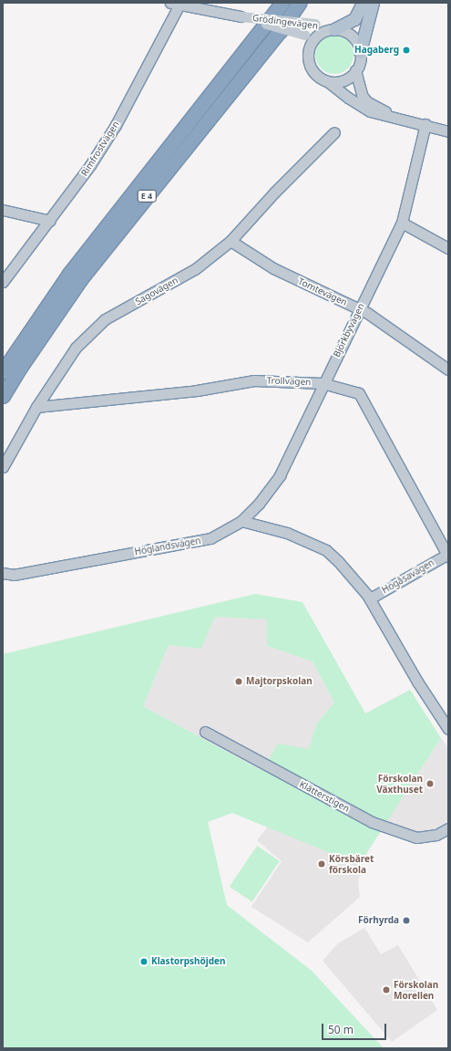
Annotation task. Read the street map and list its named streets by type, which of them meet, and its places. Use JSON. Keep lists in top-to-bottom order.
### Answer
{
  "streets": {
    "highway": ["E 4"],
    "street": [
      "Grödingevägen",
      "Rimfrostvägen",
      "Sagovägen",
      "Tomtevägen",
      "Björkbyvägen",
      "Trollvägen",
      "Höglandsvägen",
      "Högåsavägen",
      "Klätterstigen"
    ]
  },
  "crossings": [
    ["Grödingevägen", "Rimfrostvägen"],
    ["Sagovägen", "Tomtevägen"],
    ["Sagovägen", "Trollvägen"],
    ["Tomtevägen", "Björkbyvägen"],
    ["Björkbyvägen", "Trollvägen"],
    ["Björkbyvägen", "Höglandsvägen"],
    ["Trollvägen", "Högåsavägen"]
  ],
  "places": [
    "Hagaberg",
    "Majtorpskolan",
    "Förskolan Växthuset",
    "Körsbäret förskola",
    "Förhyrda",
    "Klastorpshöjden",
    "Förskolan Morellen"
  ],
  "scale_bar": "50 m"
}
